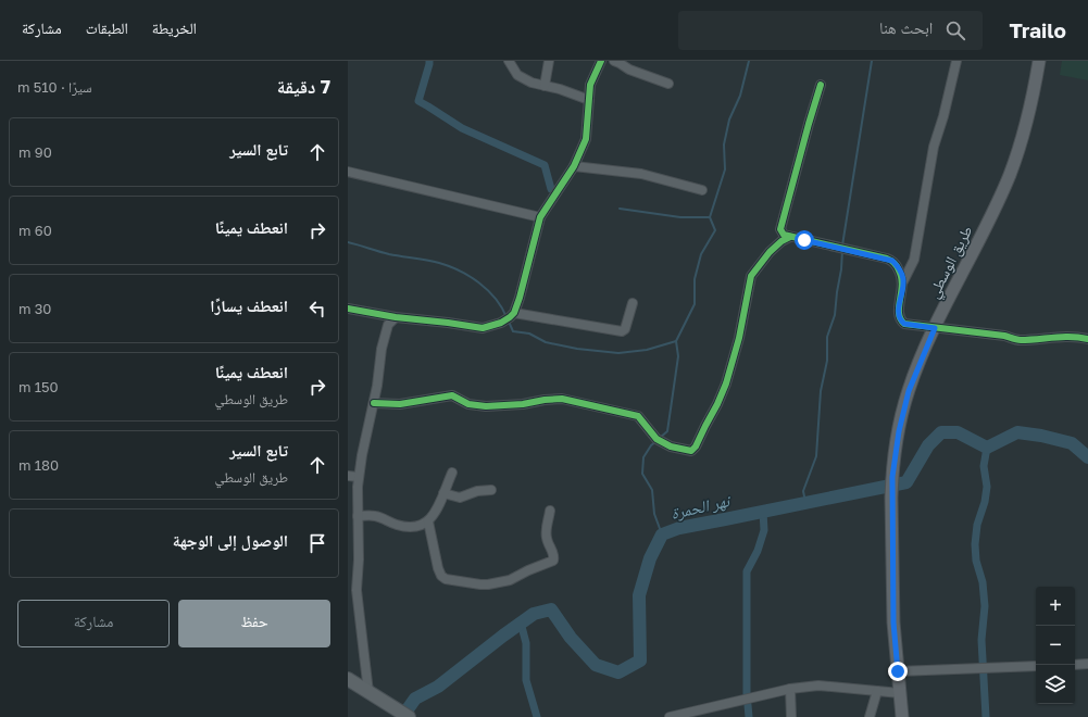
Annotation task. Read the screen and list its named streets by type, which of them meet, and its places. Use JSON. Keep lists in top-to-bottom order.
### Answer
{
  "streets": {
    "main road": ["طريق الوسطي"]
  },
  "water": ["نهر الحمرة"],
  "page": {
    "header": "Trailo",
    "search": "ابحث هنا",
    "nav": ["الخريطة", "الطبقات", "مشاركة"],
    "heading": ["7 دقيقة", "سيرًا · 510 m"],
    "list": [
      ["تابع السير", "90 m"],
      ["انعطف يمينًا", "60 m"],
      ["انعطف يسارًا", "30 m"],
      ["انعطف يمينًا", "طريق الوسطي", "150 m"],
      ["تابع السير", "طريق الوسطي", "180 m"],
      "الوصول إلى الوجهة"
    ],
    "map_buttons": ["+", "−"],
    "buttons": ["حفظ", "مشاركة"]
  }
}
